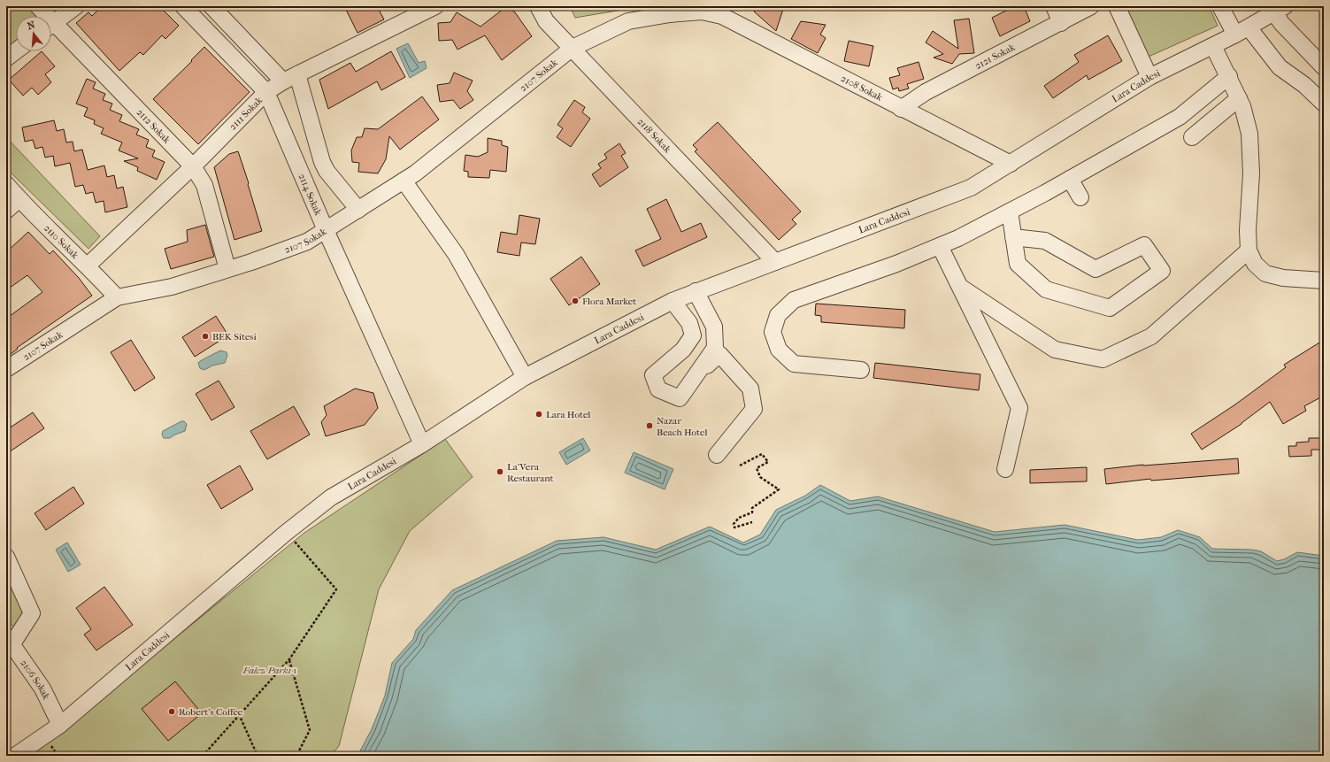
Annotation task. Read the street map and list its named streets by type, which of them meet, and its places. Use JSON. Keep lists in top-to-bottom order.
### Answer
{
  "streets": {
    "street": [
      "2121 Sokak",
      "2107 Sokak",
      "Lara Caddesi",
      "2108 Sokak",
      "2111 Sokak",
      "2112 Sokak",
      "2118 Sokak",
      "2114 Sokak",
      "2110 Sokak",
      "2106 Sokak"
    ]
  },
  "crossings": [
    ["2121 Sokak", "2108 Sokak"],
    ["2107 Sokak", "2108 Sokak"],
    ["2107 Sokak", "2112 Sokak"],
    ["2107 Sokak", "2118 Sokak"],
    ["2107 Sokak", "2114 Sokak"],
    ["2107 Sokak", "2110 Sokak"],
    ["Lara Caddesi", "2108 Sokak"],
    ["Lara Caddesi", "2118 Sokak"],
    ["Lara Caddesi", "2114 Sokak"],
    ["Lara Caddesi", "2106 Sokak"],
    ["2108 Sokak", "2118 Sokak"],
    ["2111 Sokak", "2112 Sokak"],
    ["2111 Sokak", "2114 Sokak"],
    ["2111 Sokak", "2110 Sokak"]
  ],
  "parks": ["Falez Parkı 1"],
  "places": [
    "Flora Market",
    "BEK Sitesi",
    "Lara Hotel",
    "Nazar Beach Hotel",
    "La'Vera Restaurant",
    "Robert’s Coffee"
  ],
  "north": "top"
}
